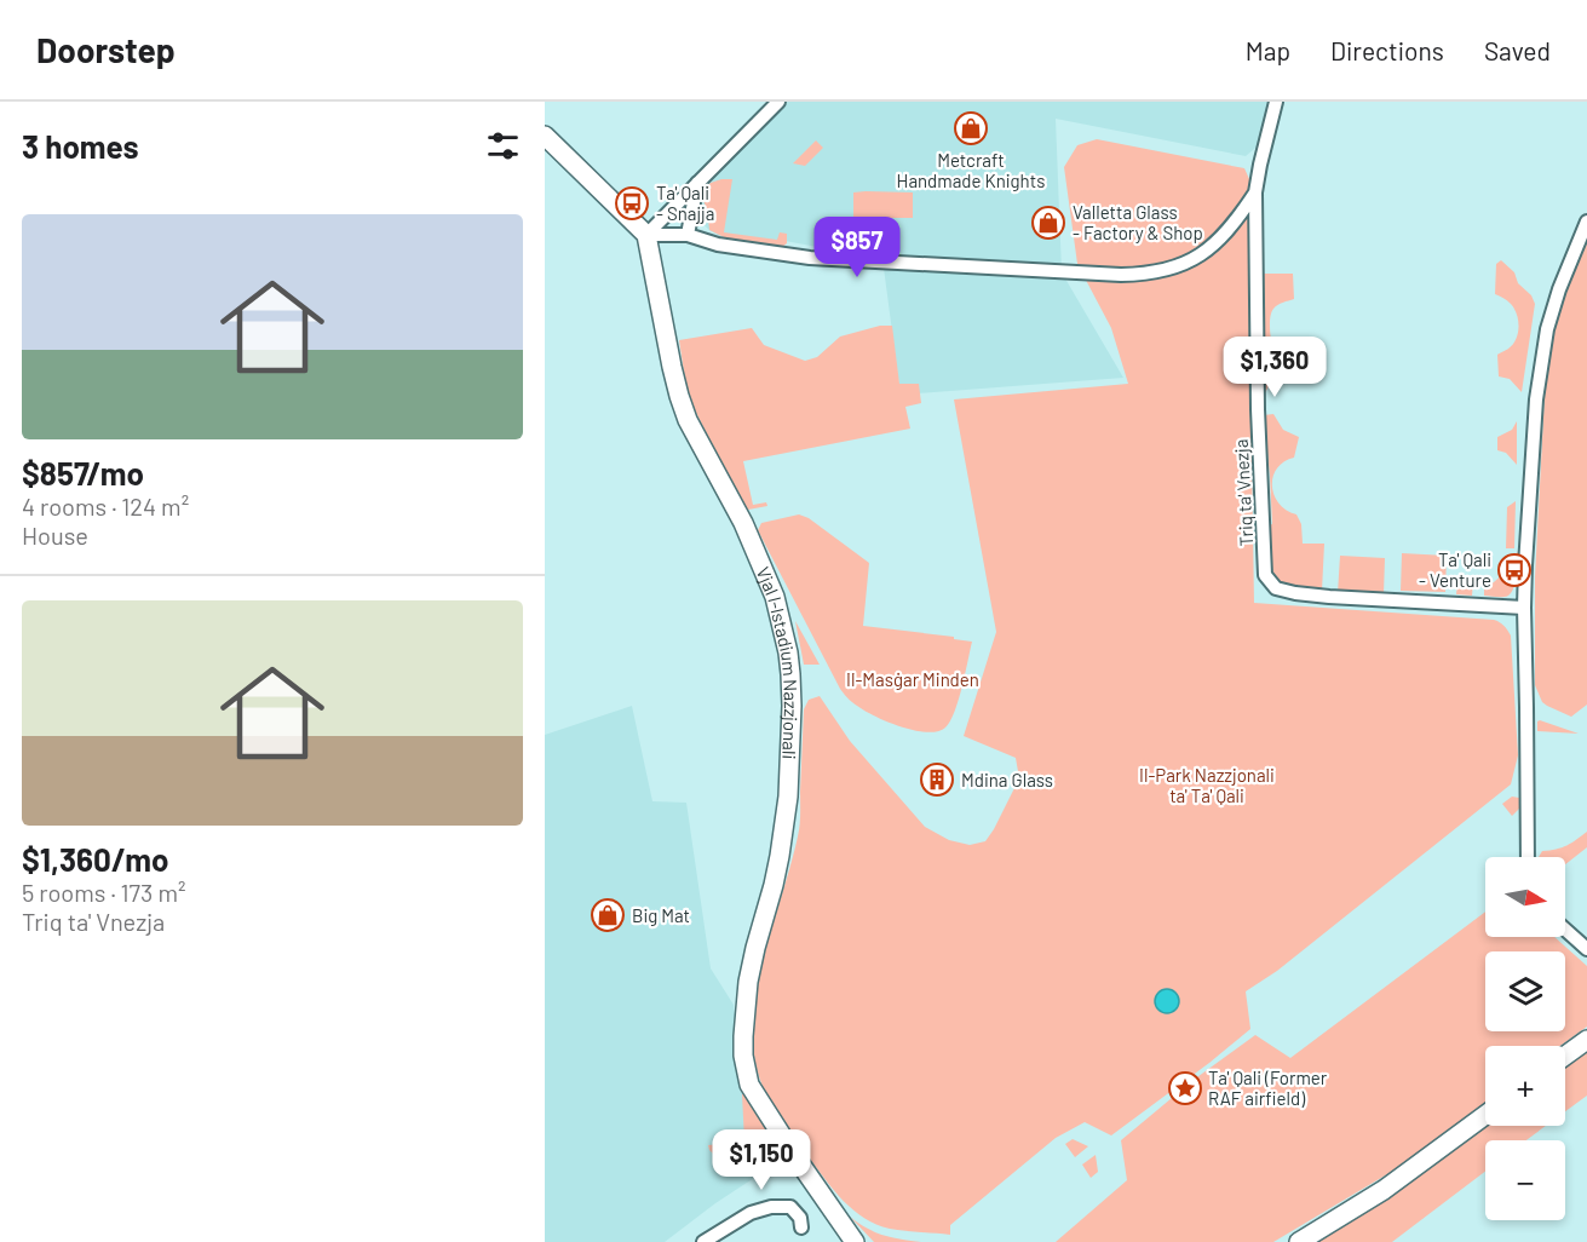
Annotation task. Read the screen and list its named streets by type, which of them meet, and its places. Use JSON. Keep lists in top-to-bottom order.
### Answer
{
  "streets": {
    "main road": ["Vjal l-Istadium Nazzjonali"],
    "street": ["Triq ta' Vnezja"]
  },
  "parks": ["Il-Masġar Minden", "Il-Park Nazzjonali ta' Ta' Qali"],
  "places": {
    "shop": ["Metcraft Handmade Knights", "Valletta Glass - Factory & Shop", "Big Mat"],
    "bus stop": ["Ta' Qali - Snajja", "Ta' Qali - Venture"],
    "building": ["Mdina Glass"],
    "place": ["Ta' Qali (Former RAF airfield)"]
  },
  "north": "right",
  "page": {
    "header": "Doorstep",
    "nav": ["Map", "Directions", "Saved"],
    "heading": "3 homes",
    "list": [
      {
        "name": "$857/mo",
        "note": "4 rooms · 124 m² · House"
      },
      {
        "name": "$1,360/mo",
        "note": "5 rooms · 173 m² · Triq ta' Vnezja"
      }
    ],
    "price": ["$857", "$1,360", "$1,150"],
    "map_buttons": ["+", "−"]
  }
}
